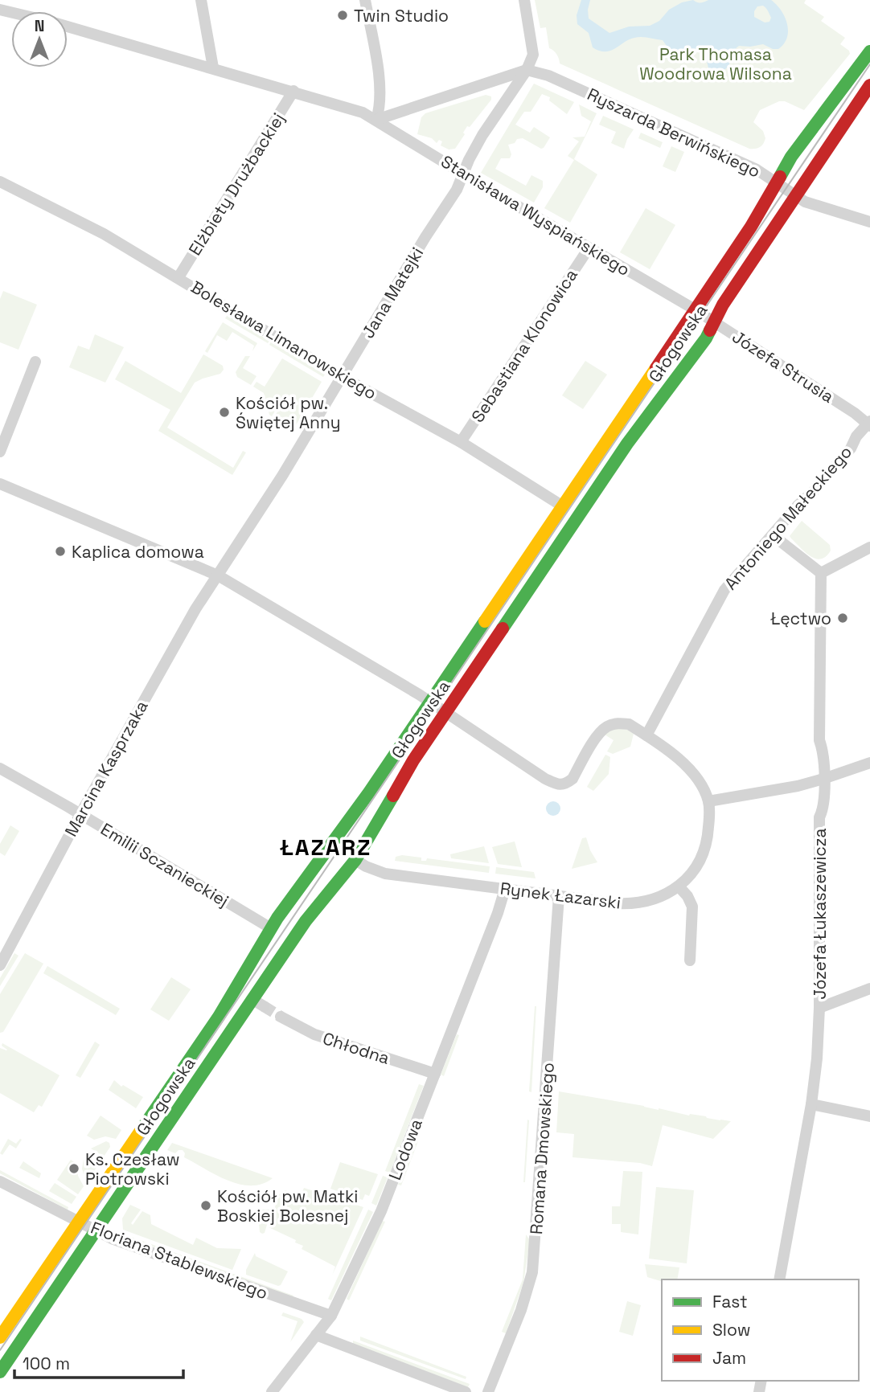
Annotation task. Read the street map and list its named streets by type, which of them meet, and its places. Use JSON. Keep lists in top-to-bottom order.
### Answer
{
  "streets": {
    "street": [
      "Ryszarda Berwińskiego",
      "Elżbiety Drużbackiej",
      "Stanisława Wyspiańskiego",
      "Jana Matejki",
      "Bolesława Limanowskiego",
      "Głogowska",
      "Sebastiana Klonowica",
      "Józefa Strusia",
      "Antoniego Małeckiego",
      "Marcina Kasprzaka",
      "Emilii Sczanieckiej",
      "Rynek Łazarski",
      "Józefa Łukaszewicza",
      "Chłodna",
      "Romana Dmowskiego",
      "Lodowa",
      "Floriana Stablewskiego"
    ]
  },
  "crossings": [
    ["Ryszarda Berwińskiego", "Jana Matejki"],
    ["Ryszarda Berwińskiego", "Głogowska"],
    ["Elżbiety Drużbackiej", "Stanisława Wyspiańskiego"],
    ["Elżbiety Drużbackiej", "Bolesława Limanowskiego"],
    ["Stanisława Wyspiańskiego", "Jana Matejki"],
    ["Stanisława Wyspiańskiego", "Głogowska"],
    ["Stanisława Wyspiańskiego", "Sebastiana Klonowica"],
    ["Stanisława Wyspiańskiego", "Józefa Strusia"],
    ["Jana Matejki", "Bolesława Limanowskiego"],
    ["Jana Matejki", "Marcina Kasprzaka"],
    ["Bolesława Limanowskiego", "Głogowska"],
    ["Bolesława Limanowskiego", "Sebastiana Klonowica"],
    ["Głogowska", "Józefa Strusia"],
    ["Głogowska", "Emilii Sczanieckiej"],
    ["Głogowska", "Rynek Łazarski"],
    ["Głogowska", "Floriana Stablewskiego"],
    ["Józefa Strusia", "Antoniego Małeckiego"],
    ["Marcina Kasprzaka", "Emilii Sczanieckiej"],
    ["Rynek Łazarski", "Romana Dmowskiego"],
    ["Rynek Łazarski", "Lodowa"],
    ["Chłodna", "Lodowa"],
    ["Lodowa", "Floriana Stablewskiego"]
  ],
  "districts": ["ŁAZARZ"],
  "parks": ["Park Thomasa Woodrowa Wilsona"],
  "places": [
    "Twin Studio",
    "Kościół pw. Świętej Anny",
    "Kaplica domowa",
    "Łęctwo",
    "Ks. Czesław Piotrowski",
    "Kościół pw. Matki Boskiej Bolesnej"
  ],
  "legend": ["Fast", "Slow", "Jam"],
  "scale_bar": "100 m",
  "north": "top"
}
